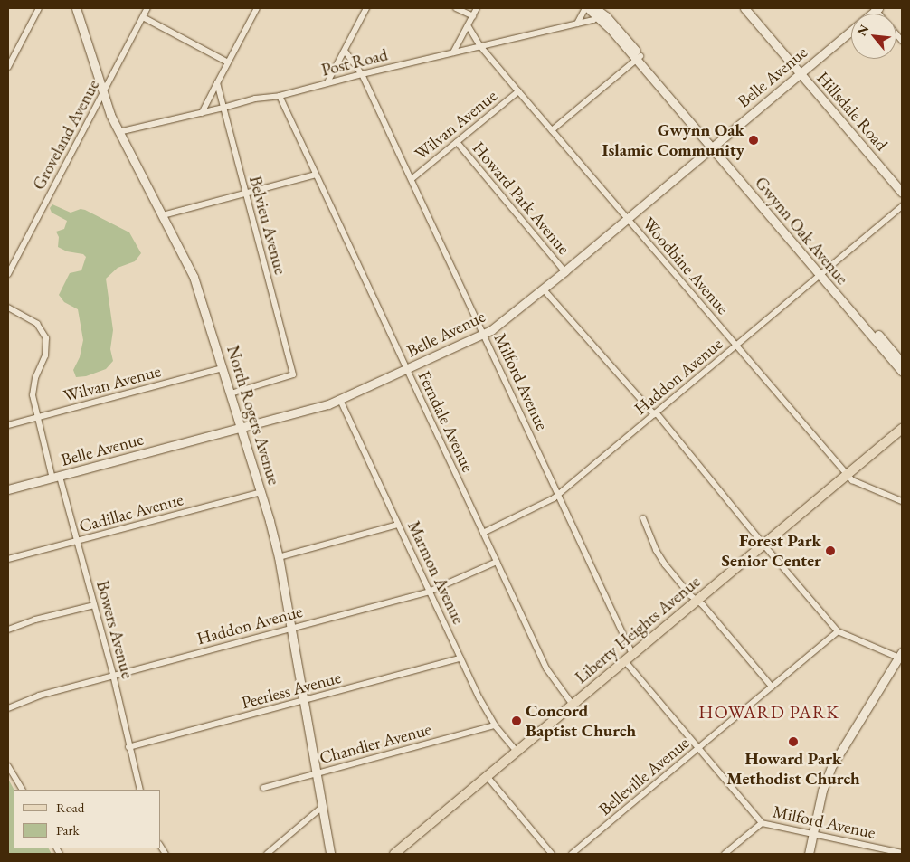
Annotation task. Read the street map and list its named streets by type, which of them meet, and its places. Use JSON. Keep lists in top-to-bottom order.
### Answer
{
  "streets": {
    "main road": ["Liberty Heights Avenue"],
    "street": [
      "Post Road",
      "Belle Avenue",
      "Hillsdale Road",
      "Wilvan Avenue",
      "Groveland Avenue",
      "Howard Park Avenue",
      "Belvieu Avenue",
      "Gwynn Oak Avenue",
      "Woodbine Avenue",
      "Haddon Avenue",
      "Milford Avenue",
      "North Rogers Avenue",
      "Ferndale Avenue",
      "Cadillac Avenue",
      "Marmon Avenue",
      "Bowers Avenue",
      "Peerless Avenue",
      "Chandler Avenue",
      "Belleville Avenue"
    ]
  },
  "crossings": [
    ["Post Road", "Belvieu Avenue"],
    ["Post Road", "Gwynn Oak Avenue"],
    ["Post Road", "Woodbine Avenue"],
    ["Post Road", "Milford Avenue"],
    ["Post Road", "North Rogers Avenue"],
    ["Post Road", "Ferndale Avenue"],
    ["Belle Avenue", "Hillsdale Road"],
    ["Belle Avenue", "Howard Park Avenue"],
    ["Belle Avenue", "Gwynn Oak Avenue"],
    ["Belle Avenue", "Woodbine Avenue"],
    ["Belle Avenue", "Milford Avenue"],
    ["Belle Avenue", "North Rogers Avenue"],
    ["Belle Avenue", "Ferndale Avenue"],
    ["Belle Avenue", "Marmon Avenue"],
    ["Belle Avenue", "Bowers Avenue"],
    ["Wilvan Avenue", "Howard Park Avenue"],
    ["Wilvan Avenue", "Woodbine Avenue"],
    ["Wilvan Avenue", "Milford Avenue"],
    ["Wilvan Avenue", "North Rogers Avenue"],
    ["Wilvan Avenue", "Bowers Avenue"],
    ["Groveland Avenue", "North Rogers Avenue"],
    ["Belvieu Avenue", "North Rogers Avenue"],
    ["Gwynn Oak Avenue", "Haddon Avenue"],
    ["Woodbine Avenue", "Haddon Avenue"],
    ["Woodbine Avenue", "Liberty Heights Avenue"],
    ["Haddon Avenue", "Milford Avenue"],
    ["Haddon Avenue", "North Rogers Avenue"],
    ["Haddon Avenue", "Ferndale Avenue"],
    ["Haddon Avenue", "Marmon Avenue"],
    ["Haddon Avenue", "Bowers Avenue"],
    ["Milford Avenue", "Liberty Heights Avenue"],
    ["Milford Avenue", "Belleville Avenue"],
    ["North Rogers Avenue", "Cadillac Avenue"],
    ["North Rogers Avenue", "Peerless Avenue"],
    ["North Rogers Avenue", "Chandler Avenue"],
    ["Ferndale Avenue", "Liberty Heights Avenue"],
    ["Cadillac Avenue", "Bowers Avenue"],
    ["Marmon Avenue", "Liberty Heights Avenue"],
    ["Marmon Avenue", "Peerless Avenue"],
    ["Marmon Avenue", "Chandler Avenue"],
    ["Bowers Avenue", "Peerless Avenue"]
  ],
  "districts": ["HOWARD PARK"],
  "places": [
    "Gwynn Oak Islamic Community",
    "Forest Park Senior Center",
    "Concord Baptist Church",
    "Howard Park Methodist Church"
  ],
  "legend": ["Road", "Park"],
  "north": "top left"
}
